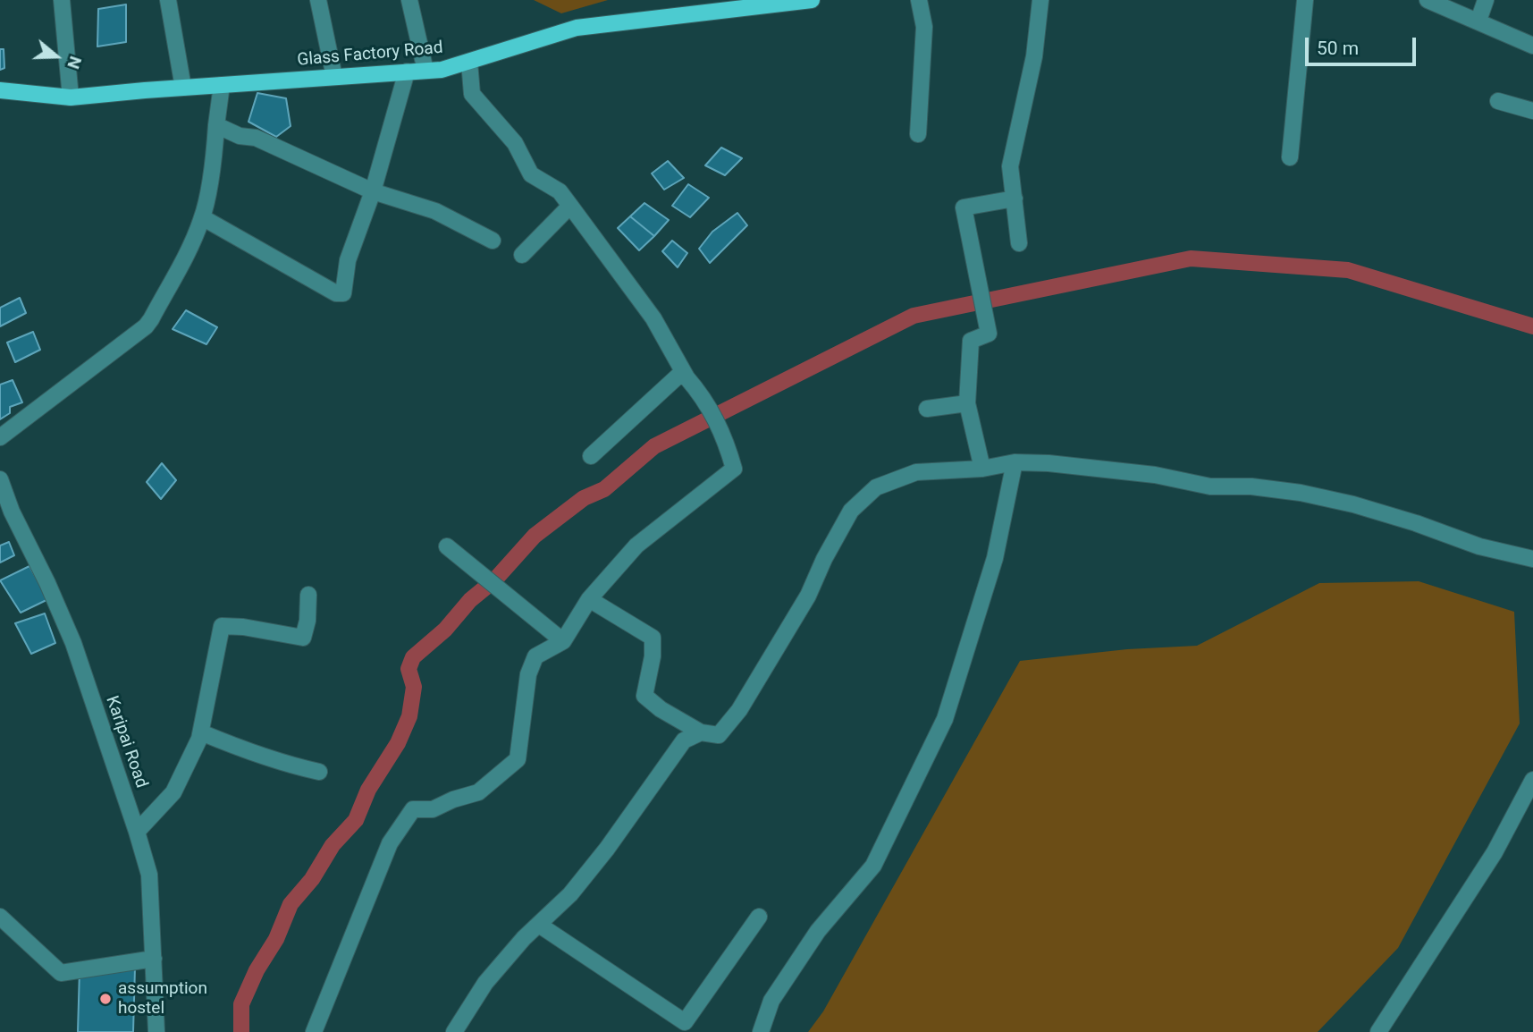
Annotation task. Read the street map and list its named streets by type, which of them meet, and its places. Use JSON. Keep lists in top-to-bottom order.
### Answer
{
  "streets": {
    "main road": ["Glass Factory Road"],
    "street": ["Karipai Road"]
  },
  "places": ["assumption hostel"],
  "scale_bar": "50 m",
  "north": "right"
}
